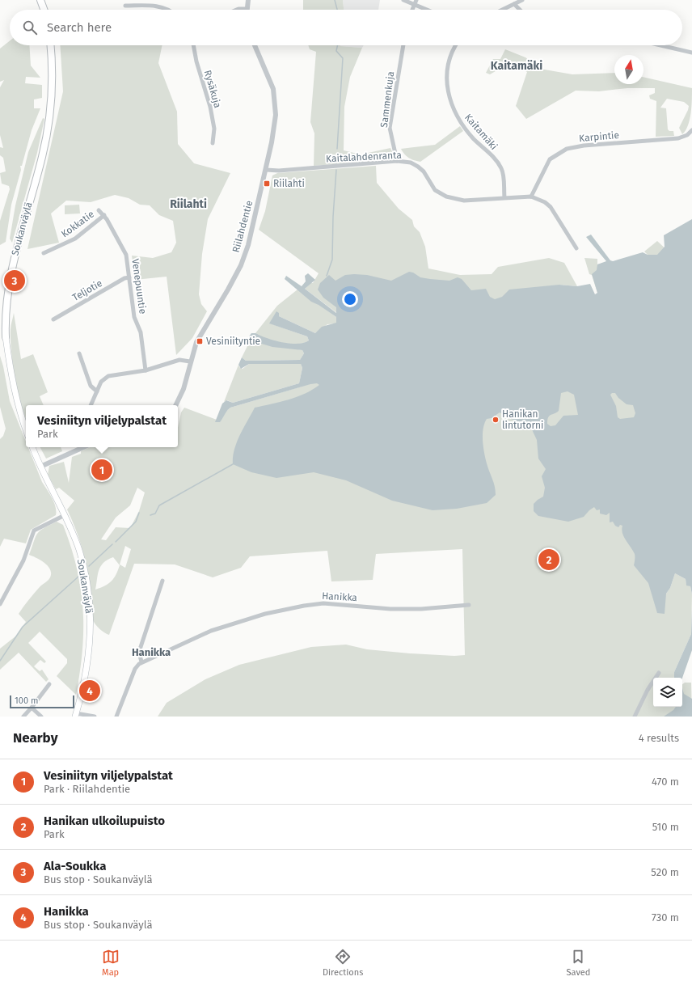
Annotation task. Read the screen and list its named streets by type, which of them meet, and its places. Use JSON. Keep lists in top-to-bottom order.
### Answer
{
  "streets": {
    "main road": ["Soukanväylä"],
    "street": [
      "Rysäkuja",
      "Sammenkuja",
      "Kaitamäki",
      "Karpintie",
      "Kaitalahdenranta",
      "Kokkatie",
      "Riilahdentie",
      "Venepuuntie",
      "Teljotie",
      "Hanikka"
    ]
  },
  "crossings": [
    ["Sammenkuja", "Kaitalahdenranta"],
    ["Kaitamäki", "Kaitalahdenranta"],
    ["Karpintie", "Kaitalahdenranta"],
    ["Kaitalahdenranta", "Riilahdentie"],
    ["Kokkatie", "Venepuuntie"],
    ["Venepuuntie", "Teljotie"]
  ],
  "districts": ["Kaitamäki", "Riilahti", "Hanikka"],
  "places": {
    "transit": ["Riilahti", "Vesiniityntie"],
    "other": ["Hanikan lintutorni"]
  },
  "scale_bar": "100 m",
  "north": "top",
  "page": {
    "search": "Search here",
    "pins": [
      "3",
      "1",
      "2",
      "4"
    ],
    "popup": ["Vesiniityn viljelypalstat", "Park"],
    "scale": "100 m",
    "heading": ["Nearby", "4 results"],
    "list": [
      {
        "mark": "1",
        "name": "Vesiniityn viljelypalstat",
        "note": "Park · Riilahdentie",
        "value": "470 m"
      },
      {
        "mark": "2",
        "name": "Hanikan ulkoilupuisto",
        "note": "Park",
        "value": "510 m"
      },
      {
        "mark": "3",
        "name": "Ala-Soukka",
        "note": "Bus stop · Soukanväylä",
        "value": "520 m"
      },
      {
        "mark": "4",
        "name": "Hanikka",
        "note": "Bus stop · Soukanväylä",
        "value": "730 m"
      }
    ],
    "nav": ["Map", "Directions", "Saved"]
  }
}
